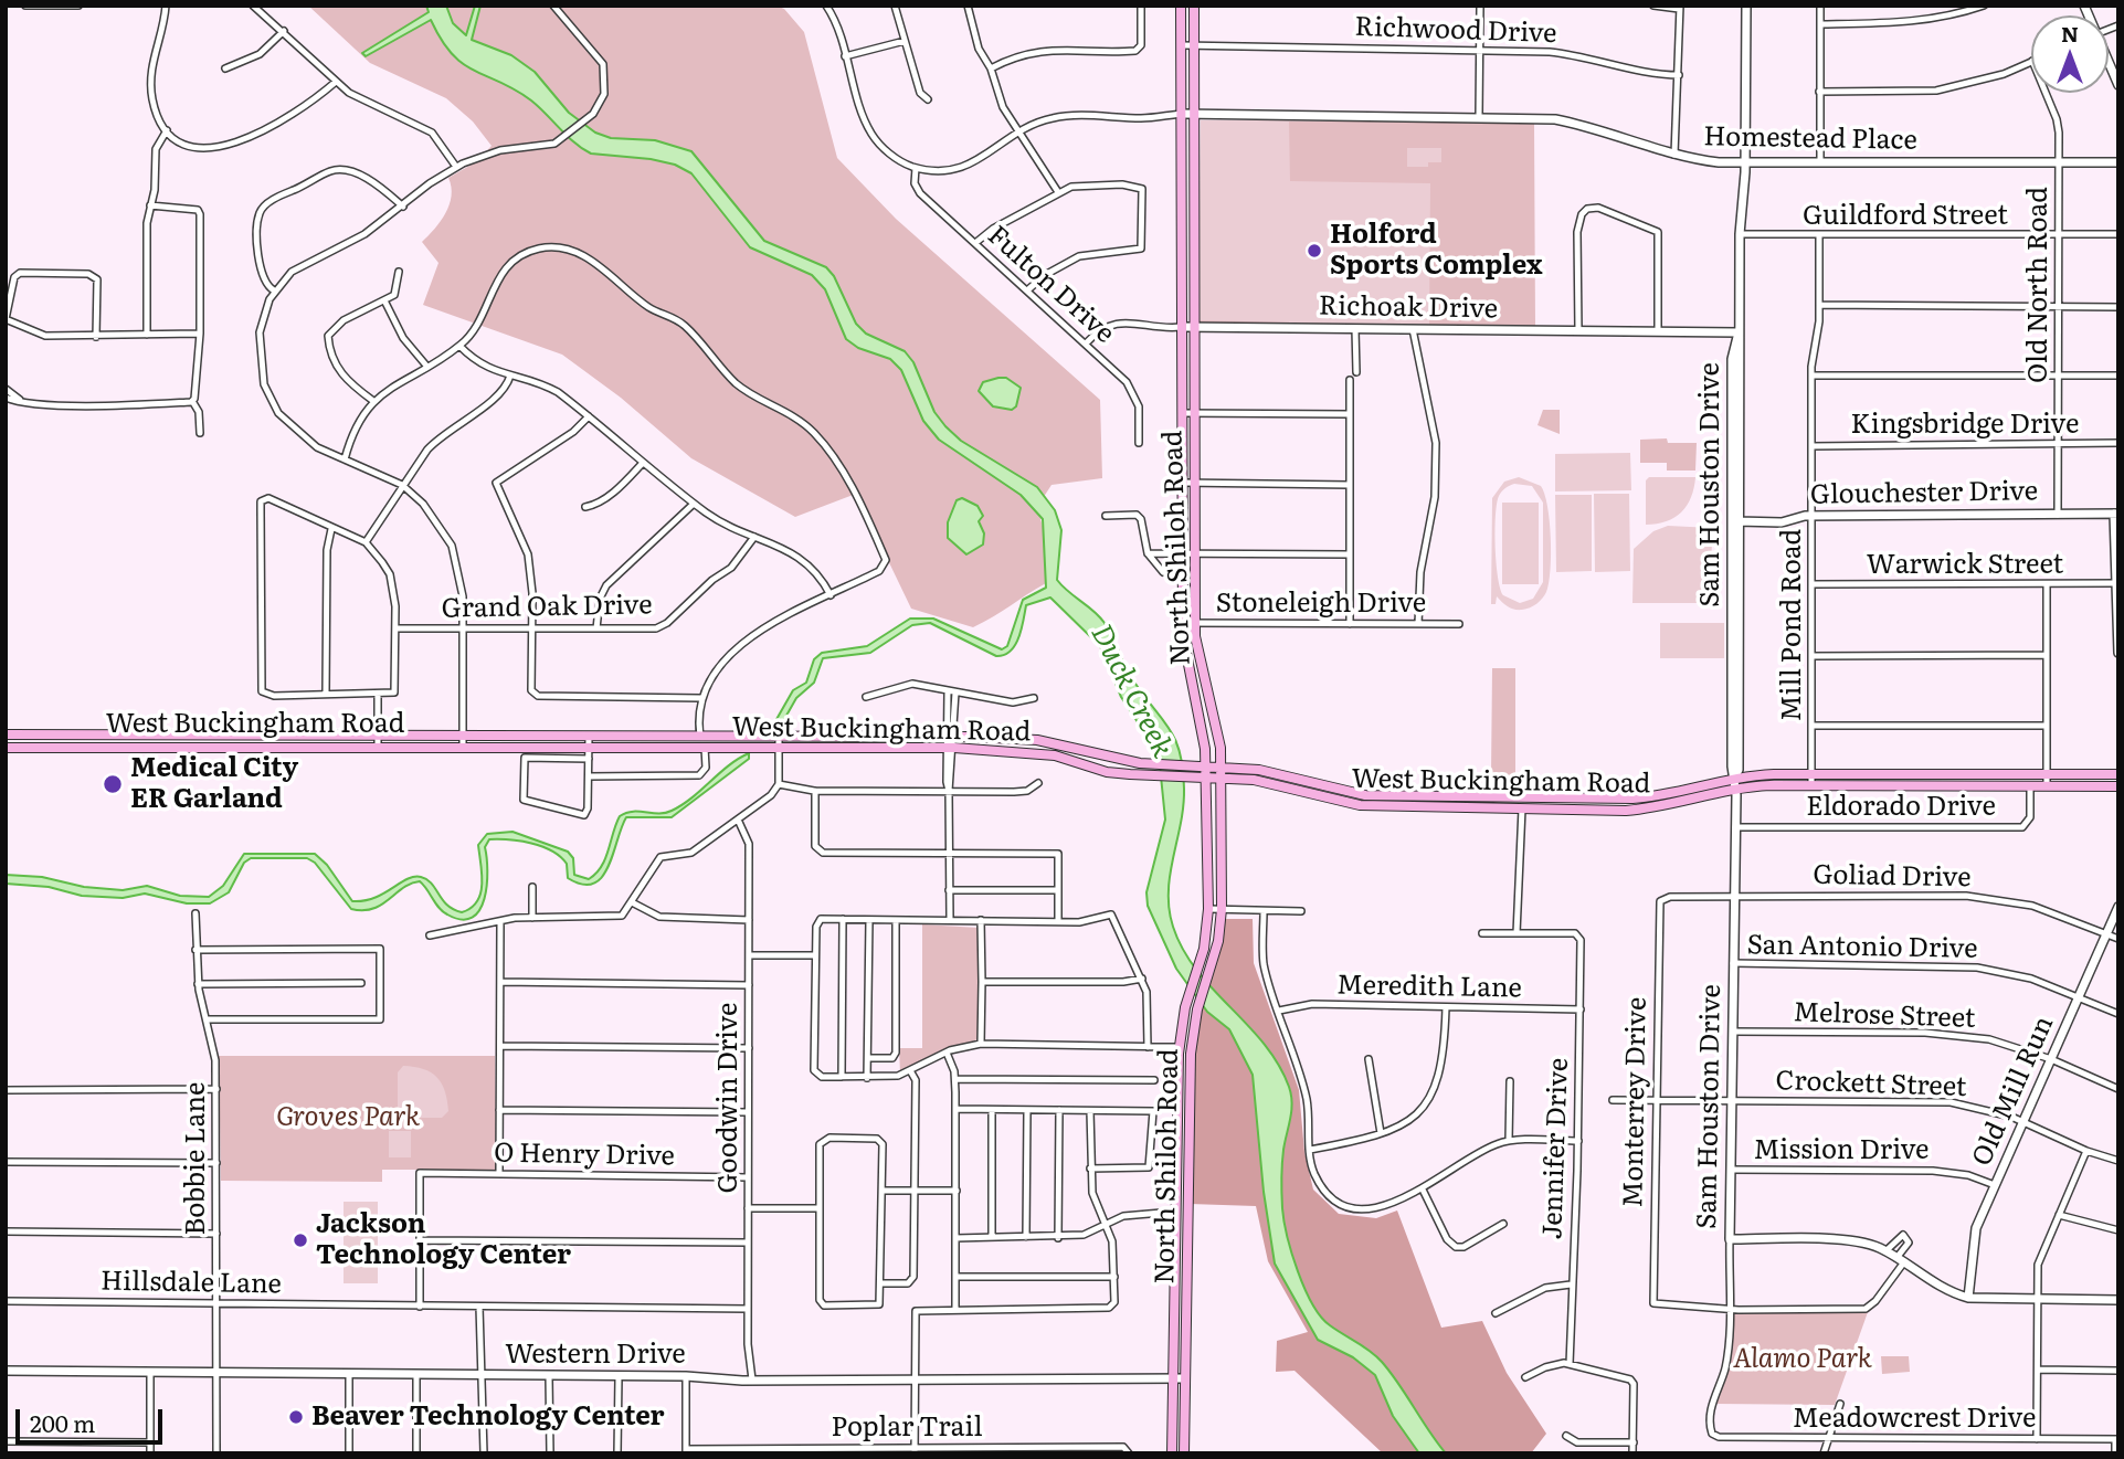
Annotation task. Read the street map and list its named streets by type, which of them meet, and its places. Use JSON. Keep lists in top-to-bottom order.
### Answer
{
  "streets": {
    "main road": ["North Shiloh Road", "West Buckingham Road"],
    "street": [
      "Richwood Drive",
      "Homestead Place",
      "Guildford Street",
      "Fulton Drive",
      "Old North Road",
      "Richoak Drive",
      "Kingsbridge Drive",
      "Sam Houston Drive",
      "Glouchester Drive",
      "Warwick Street",
      "Stoneleigh Drive",
      "Grand Oak Drive",
      "Mill Pond Road",
      "Eldorado Drive",
      "Goliad Drive",
      "San Antonio Drive",
      "Meredith Lane",
      "Melrose Street",
      "Crockett Street",
      "Old Mill Run",
      "Goodwin Drive",
      "Monterrey Drive",
      "Jennifer Drive",
      "Mission Drive",
      "O Henry Drive",
      "Bobbie Lane",
      "Hillsdale Lane",
      "Western Drive",
      "Meadowcrest Drive",
      "Poplar Trail"
    ]
  },
  "crossings": [
    ["Richwood Drive", "North Shiloh Road"],
    ["Homestead Place", "Old North Road"],
    ["Homestead Place", "Sam Houston Drive"],
    ["Homestead Place", "North Shiloh Road"],
    ["Guildford Street", "Old North Road"],
    ["Guildford Street", "Sam Houston Drive"],
    ["Guildford Street", "Mill Pond Road"],
    ["Fulton Drive", "Richoak Drive"],
    ["Old North Road", "Kingsbridge Drive"],
    ["Old North Road", "Glouchester Drive"],
    ["Richoak Drive", "Sam Houston Drive"],
    ["Richoak Drive", "North Shiloh Road"],
    ["Kingsbridge Drive", "Mill Pond Road"],
    ["Sam Houston Drive", "Glouchester Drive"],
    ["Sam Houston Drive", "West Buckingham Road"],
    ["Sam Houston Drive", "Eldorado Drive"],
    ["Sam Houston Drive", "Goliad Drive"],
    ["Sam Houston Drive", "San Antonio Drive"],
    ["Sam Houston Drive", "Melrose Street"],
    ["Sam Houston Drive", "Crockett Street"],
    ["Sam Houston Drive", "Monterrey Drive"],
    ["Sam Houston Drive", "Mission Drive"],
    ["Sam Houston Drive", "Meadowcrest Drive"],
    ["Glouchester Drive", "Mill Pond Road"],
    ["North Shiloh Road", "Stoneleigh Drive"],
    ["North Shiloh Road", "West Buckingham Road"],
    ["North Shiloh Road", "Western Drive"],
    ["Warwick Street", "Mill Pond Road"],
    ["Mill Pond Road", "West Buckingham Road"],
    ["West Buckingham Road", "Eldorado Drive"],
    ["Goliad Drive", "Old Mill Run"],
    ["Goliad Drive", "Monterrey Drive"],
    ["San Antonio Drive", "Old Mill Run"],
    ["Meredith Lane", "Jennifer Drive"],
    ["Melrose Street", "Old Mill Run"],
    ["Crockett Street", "Old Mill Run"],
    ["Crockett Street", "Monterrey Drive"],
    ["Old Mill Run", "Mission Drive"],
    ["Goodwin Drive", "O Henry Drive"],
    ["Goodwin Drive", "Hillsdale Lane"],
    ["Goodwin Drive", "Western Drive"],
    ["Bobbie Lane", "Hillsdale Lane"],
    ["Bobbie Lane", "Western Drive"]
  ],
  "water": ["Duck Creek"],
  "parks": ["Groves Park", "Alamo Park"],
  "places": [
    "Holford Sports Complex",
    "Medical City ER Garland",
    "Jackson Technology Center",
    "Beaver Technology Center"
  ],
  "scale_bar": "200 m",
  "north": "top"
}
